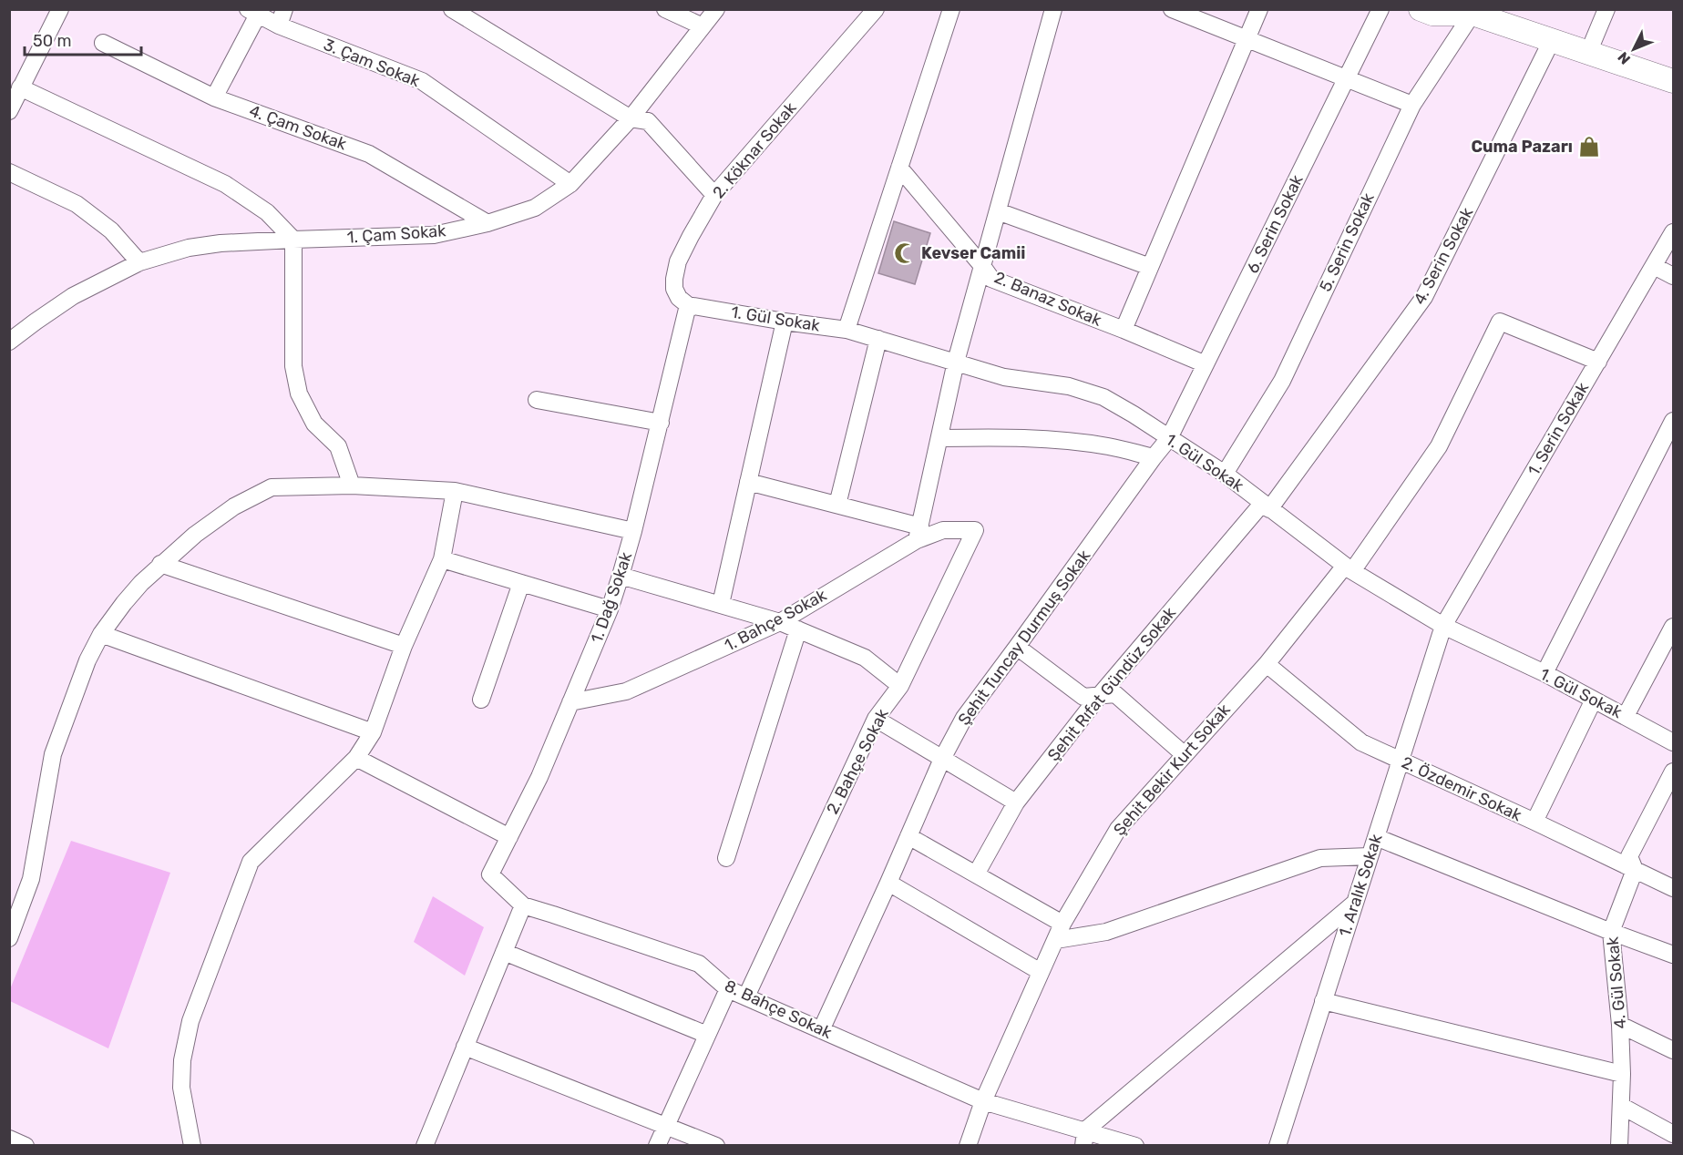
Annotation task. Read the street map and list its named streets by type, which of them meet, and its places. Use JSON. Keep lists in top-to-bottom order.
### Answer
{
  "streets": {
    "street": [
      "3. Çam Sokak",
      "4. Çam Sokak",
      "2. Köknar Sokak",
      "6. Serin Sokak",
      "1. Çam Sokak",
      "5. Serin Sokak",
      "4. Serin Sokak",
      "2. Banaz Sokak",
      "1. Gül Sokak",
      "1. Serin Sokak",
      "1. Dağ Sokak",
      "1. Bahçe Sokak",
      "Şehit Tuncay Durmuş Sokak",
      "Şehit Rıfat Gündüz Sokak",
      "2. Bahçe Sokak",
      "Şehit Bekir Kurt Sokak",
      "2. Özdemir Sokak",
      "1. Aralık Sokak",
      "4. Gül Sokak",
      "8. Bahçe Sokak"
    ]
  },
  "crossings": [
    ["3. Çam Sokak", "1. Çam Sokak"],
    ["4. Çam Sokak", "1. Çam Sokak"],
    ["2. Köknar Sokak", "1. Gül Sokak"],
    ["2. Köknar Sokak", "1. Dağ Sokak"],
    ["6. Serin Sokak", "2. Banaz Sokak"],
    ["6. Serin Sokak", "1. Gül Sokak"],
    ["6. Serin Sokak", "Şehit Tuncay Durmuş Sokak"],
    ["5. Serin Sokak", "1. Gül Sokak"],
    ["4. Serin Sokak", "1. Gül Sokak"],
    ["4. Serin Sokak", "Şehit Rıfat Gündüz Sokak"],
    ["1. Gül Sokak", "1. Serin Sokak"],
    ["1. Gül Sokak", "1. Dağ Sokak"],
    ["1. Gül Sokak", "Şehit Tuncay Durmuş Sokak"],
    ["1. Gül Sokak", "Şehit Rıfat Gündüz Sokak"],
    ["1. Gül Sokak", "Şehit Bekir Kurt Sokak"],
    ["1. Gül Sokak", "1. Aralık Sokak"],
    ["1. Serin Sokak", "Şehit Bekir Kurt Sokak"],
    ["1. Serin Sokak", "1. Aralık Sokak"],
    ["1. Dağ Sokak", "1. Bahçe Sokak"],
    ["1. Dağ Sokak", "8. Bahçe Sokak"],
    ["1. Bahçe Sokak", "2. Bahçe Sokak"],
    ["Şehit Tuncay Durmuş Sokak", "8. Bahçe Sokak"],
    ["2. Bahçe Sokak", "8. Bahçe Sokak"],
    ["Şehit Bekir Kurt Sokak", "2. Özdemir Sokak"],
    ["Şehit Bekir Kurt Sokak", "8. Bahçe Sokak"],
    ["2. Özdemir Sokak", "1. Aralık Sokak"],
    ["2. Özdemir Sokak", "4. Gül Sokak"]
  ],
  "places": {
    "shop": ["Cuma Pazarı"],
    "mosque": ["Kevser Camii"]
  },
  "scale_bar": "50 m",
  "north": "bottom left"
}
